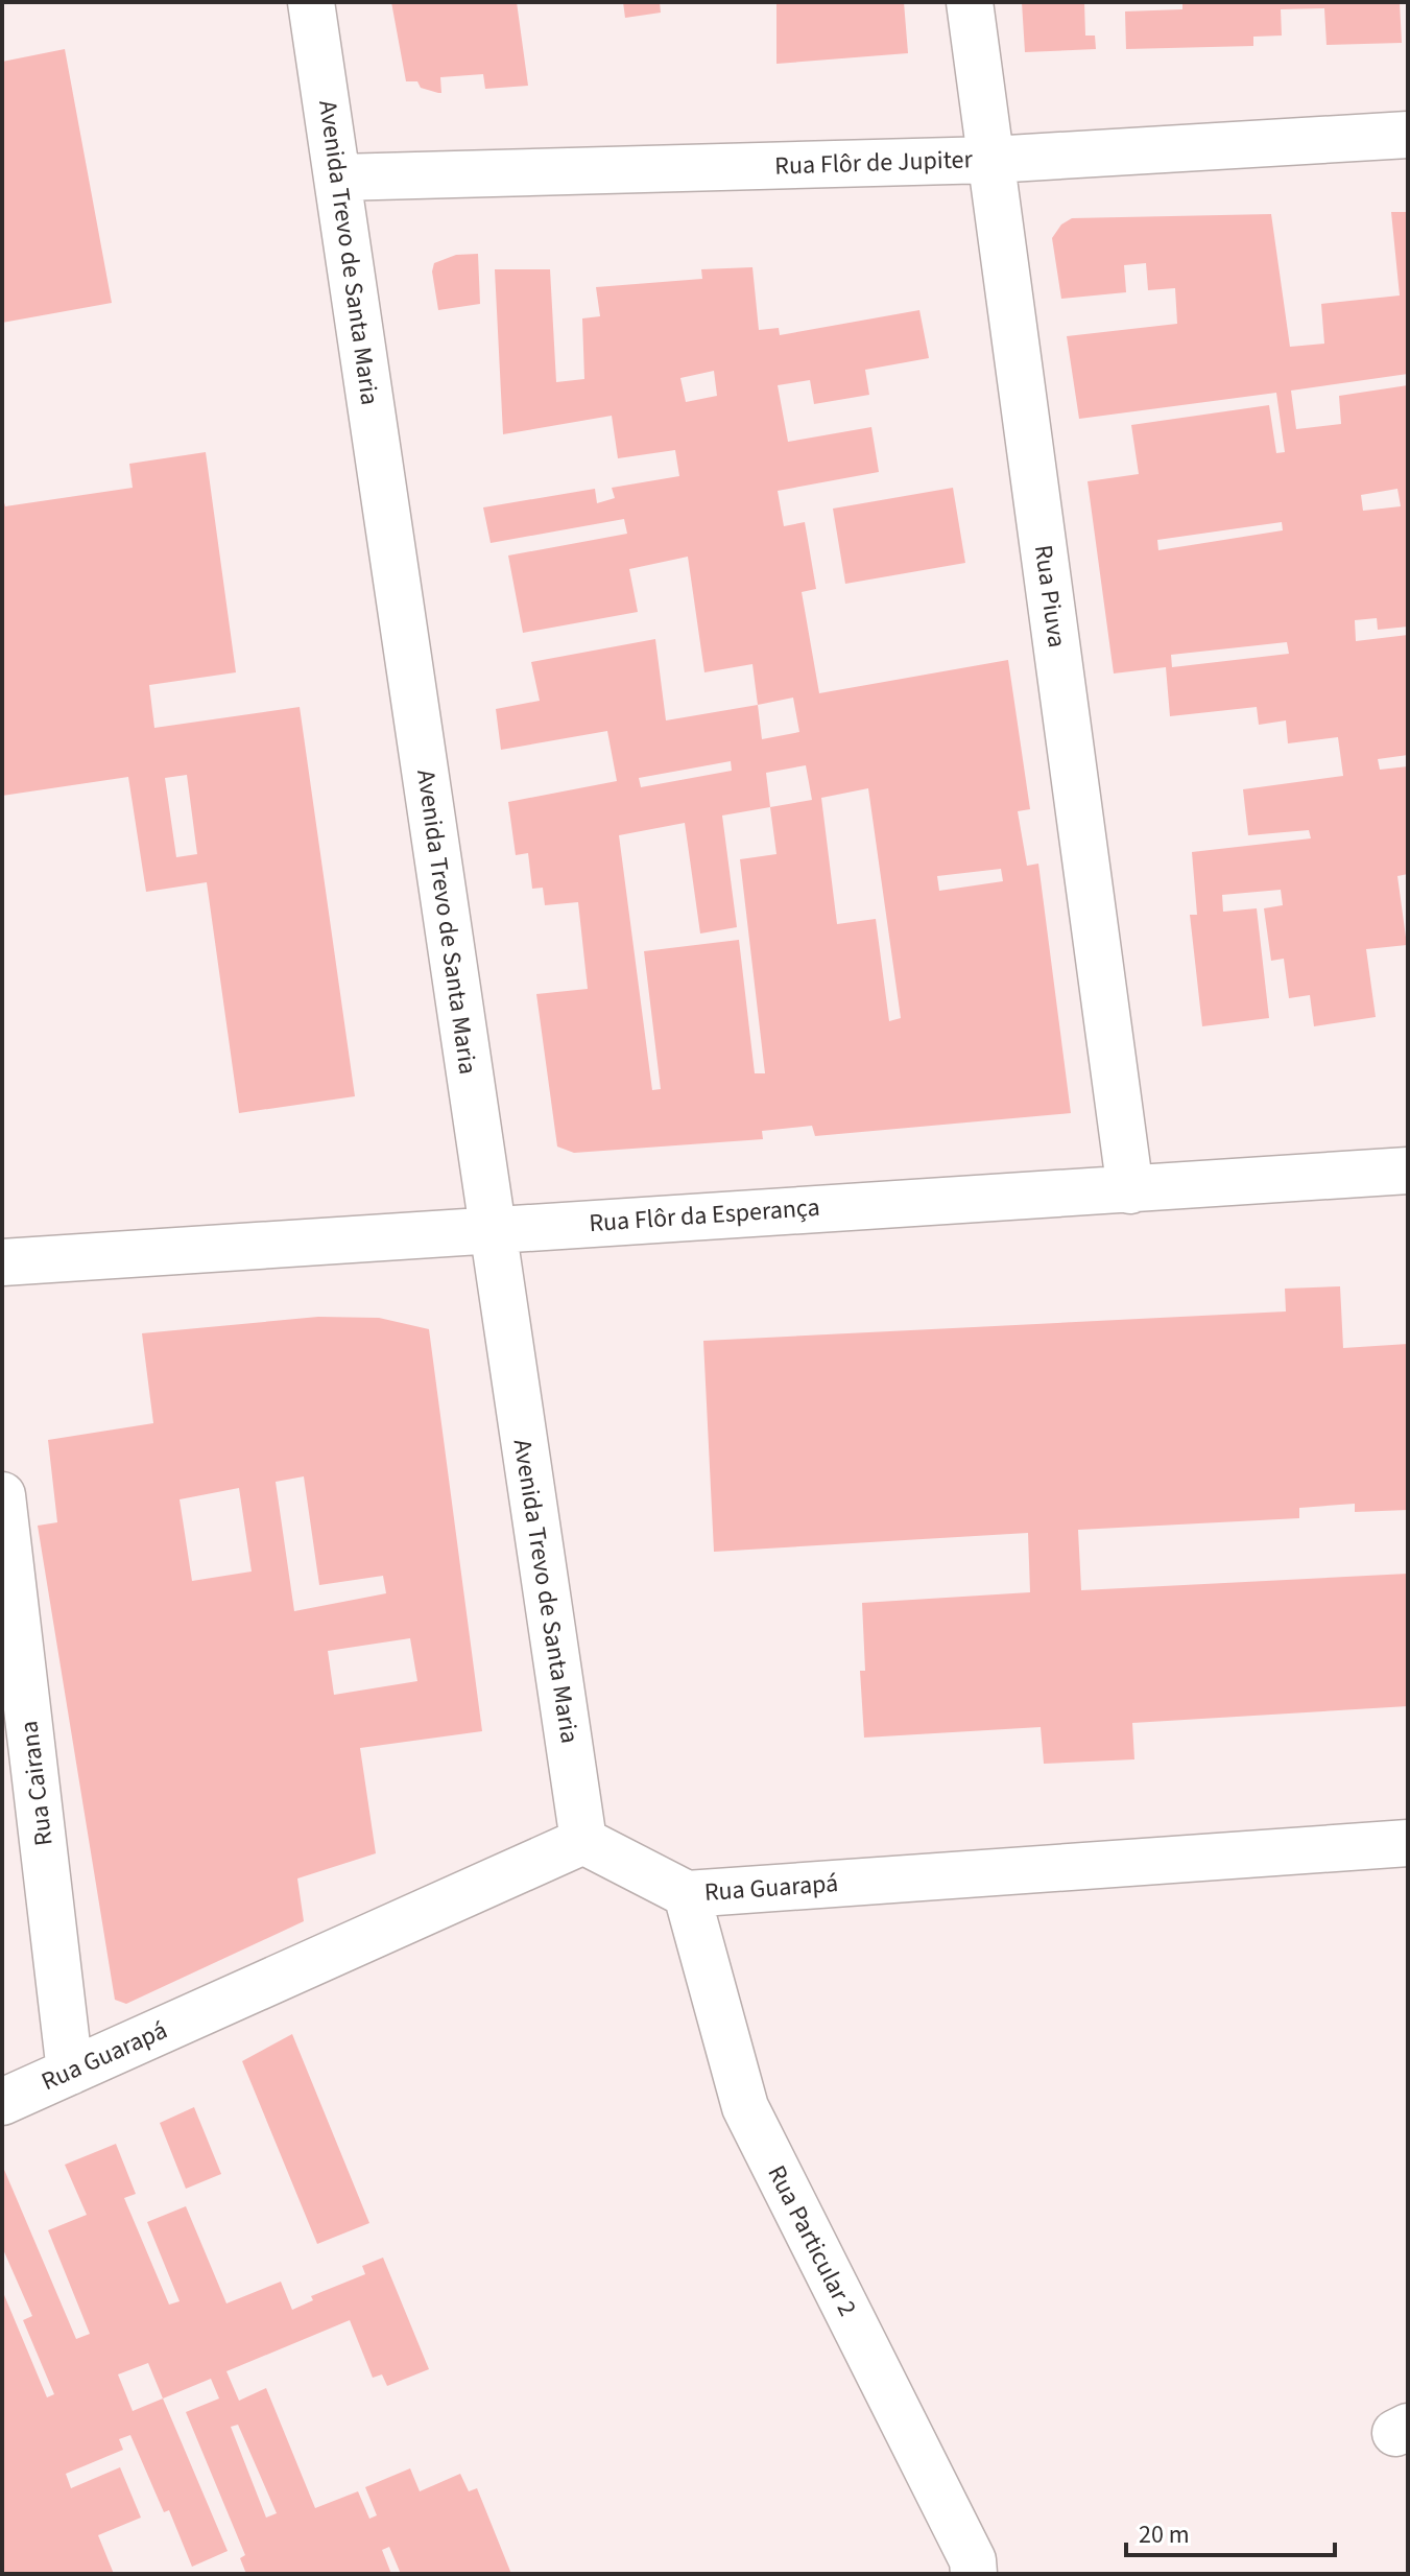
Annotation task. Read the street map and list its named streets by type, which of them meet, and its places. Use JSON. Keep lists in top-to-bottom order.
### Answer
{
  "streets": {
    "street": [
      "Rua Flôr de Jupiter",
      "Avenida Trevo de Santa Maria",
      "Rua Piuva",
      "Rua Flôr da Esperança",
      "Rua Cairana",
      "Rua Guarapá",
      "Rua Particular 2"
    ]
  },
  "crossings": [
    ["Rua Flôr de Jupiter", "Avenida Trevo de Santa Maria"],
    ["Rua Flôr de Jupiter", "Rua Piuva"],
    ["Avenida Trevo de Santa Maria", "Rua Flôr da Esperança"],
    ["Avenida Trevo de Santa Maria", "Rua Guarapá"],
    ["Rua Piuva", "Rua Flôr da Esperança"],
    ["Rua Cairana", "Rua Guarapá"],
    ["Rua Guarapá", "Rua Particular 2"]
  ],
  "scale_bar": "20 m"
}
